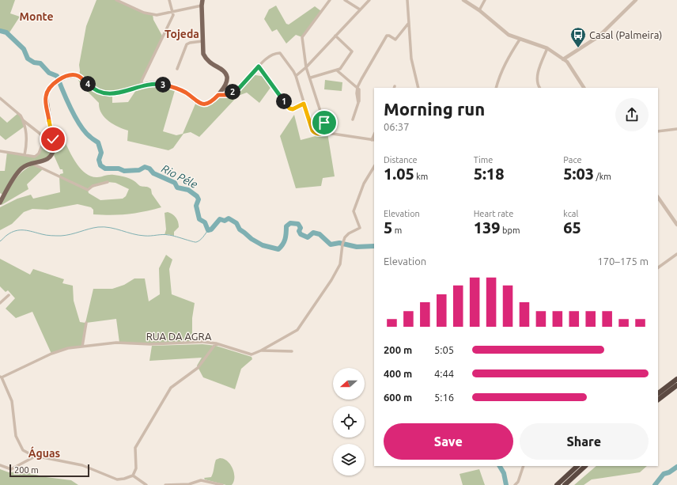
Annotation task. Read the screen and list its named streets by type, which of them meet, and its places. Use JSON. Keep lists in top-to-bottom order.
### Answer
{
  "streets": {
    "street": ["RUA DA AGRA"]
  },
  "districts": ["Monte", "Tojeda", "Águas"],
  "water": ["Rio Péle"],
  "places": {
    "bus stop": ["Casal (Palmeira)"]
  },
  "scale_bar": "200 m",
  "north": "left",
  "page": {
    "pins": [
      "4",
      "3",
      "2",
      "1"
    ],
    "heading": ["Morning run", "06:37"],
    "stats": [
      ["Distance", "1.05 km"],
      ["Time", "5:18"],
      ["Pace", "5:03 /km"],
      ["Elevation", "5 m"],
      ["Heart rate", "139 bpm"],
      ["kcal", "65"]
    ],
    "chart": ["Elevation", "170–175 m"],
    "list": [
      {
        "name": "200 m",
        "note": "5:05"
      },
      {
        "name": "400 m",
        "note": "4:44"
      },
      {
        "name": "600 m",
        "note": "5:16"
      }
    ],
    "buttons": ["Save", "Share"],
    "scale": "200 m"
  }
}
